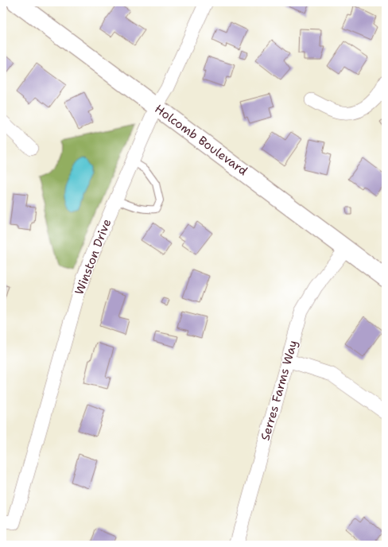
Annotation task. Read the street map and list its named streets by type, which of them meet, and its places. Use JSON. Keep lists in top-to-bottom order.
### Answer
{
  "streets": {
    "street": ["Holcomb Boulevard", "Winston Drive", "Serres Farms Way"]
  },
  "crossings": [
    ["Holcomb Boulevard", "Winston Drive"],
    ["Holcomb Boulevard", "Serres Farms Way"]
  ]
}
